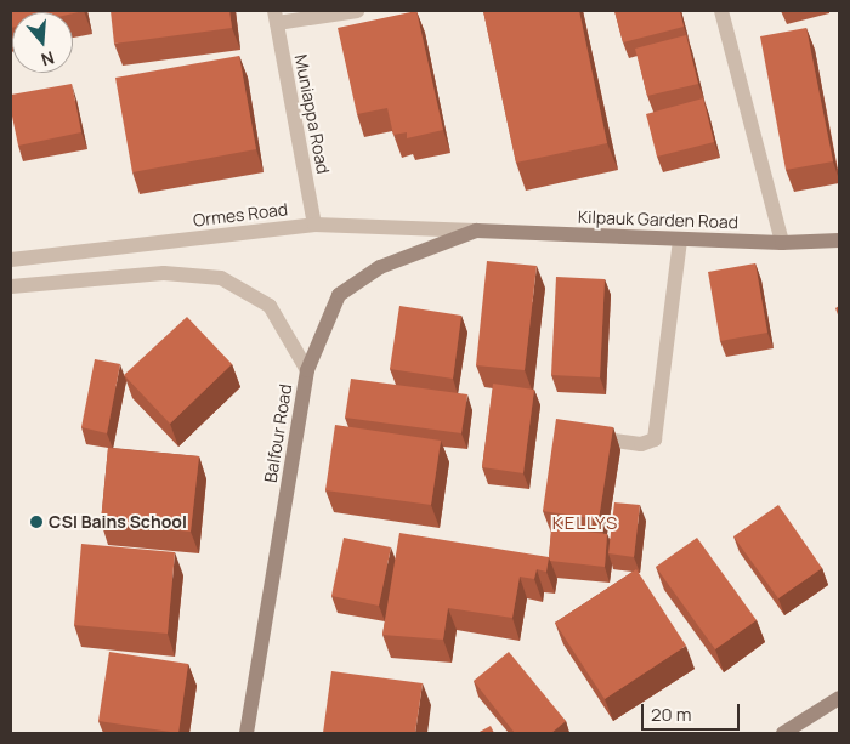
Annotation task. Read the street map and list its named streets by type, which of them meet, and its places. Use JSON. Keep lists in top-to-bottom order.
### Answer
{
  "streets": {
    "main road": ["Kilpauk Garden Road", "Balfour Road"],
    "street": ["Muniappa Road", "Ormes Road"]
  },
  "crossings": [
    ["Muniappa Road", "Ormes Road"],
    ["Ormes Road", "Kilpauk Garden Road"],
    ["Ormes Road", "Balfour Road"],
    ["Kilpauk Garden Road", "Balfour Road"]
  ],
  "districts": ["KELLYS"],
  "places": ["CSI Bains School"],
  "scale_bar": "20 m",
  "north": "bottom"
}
